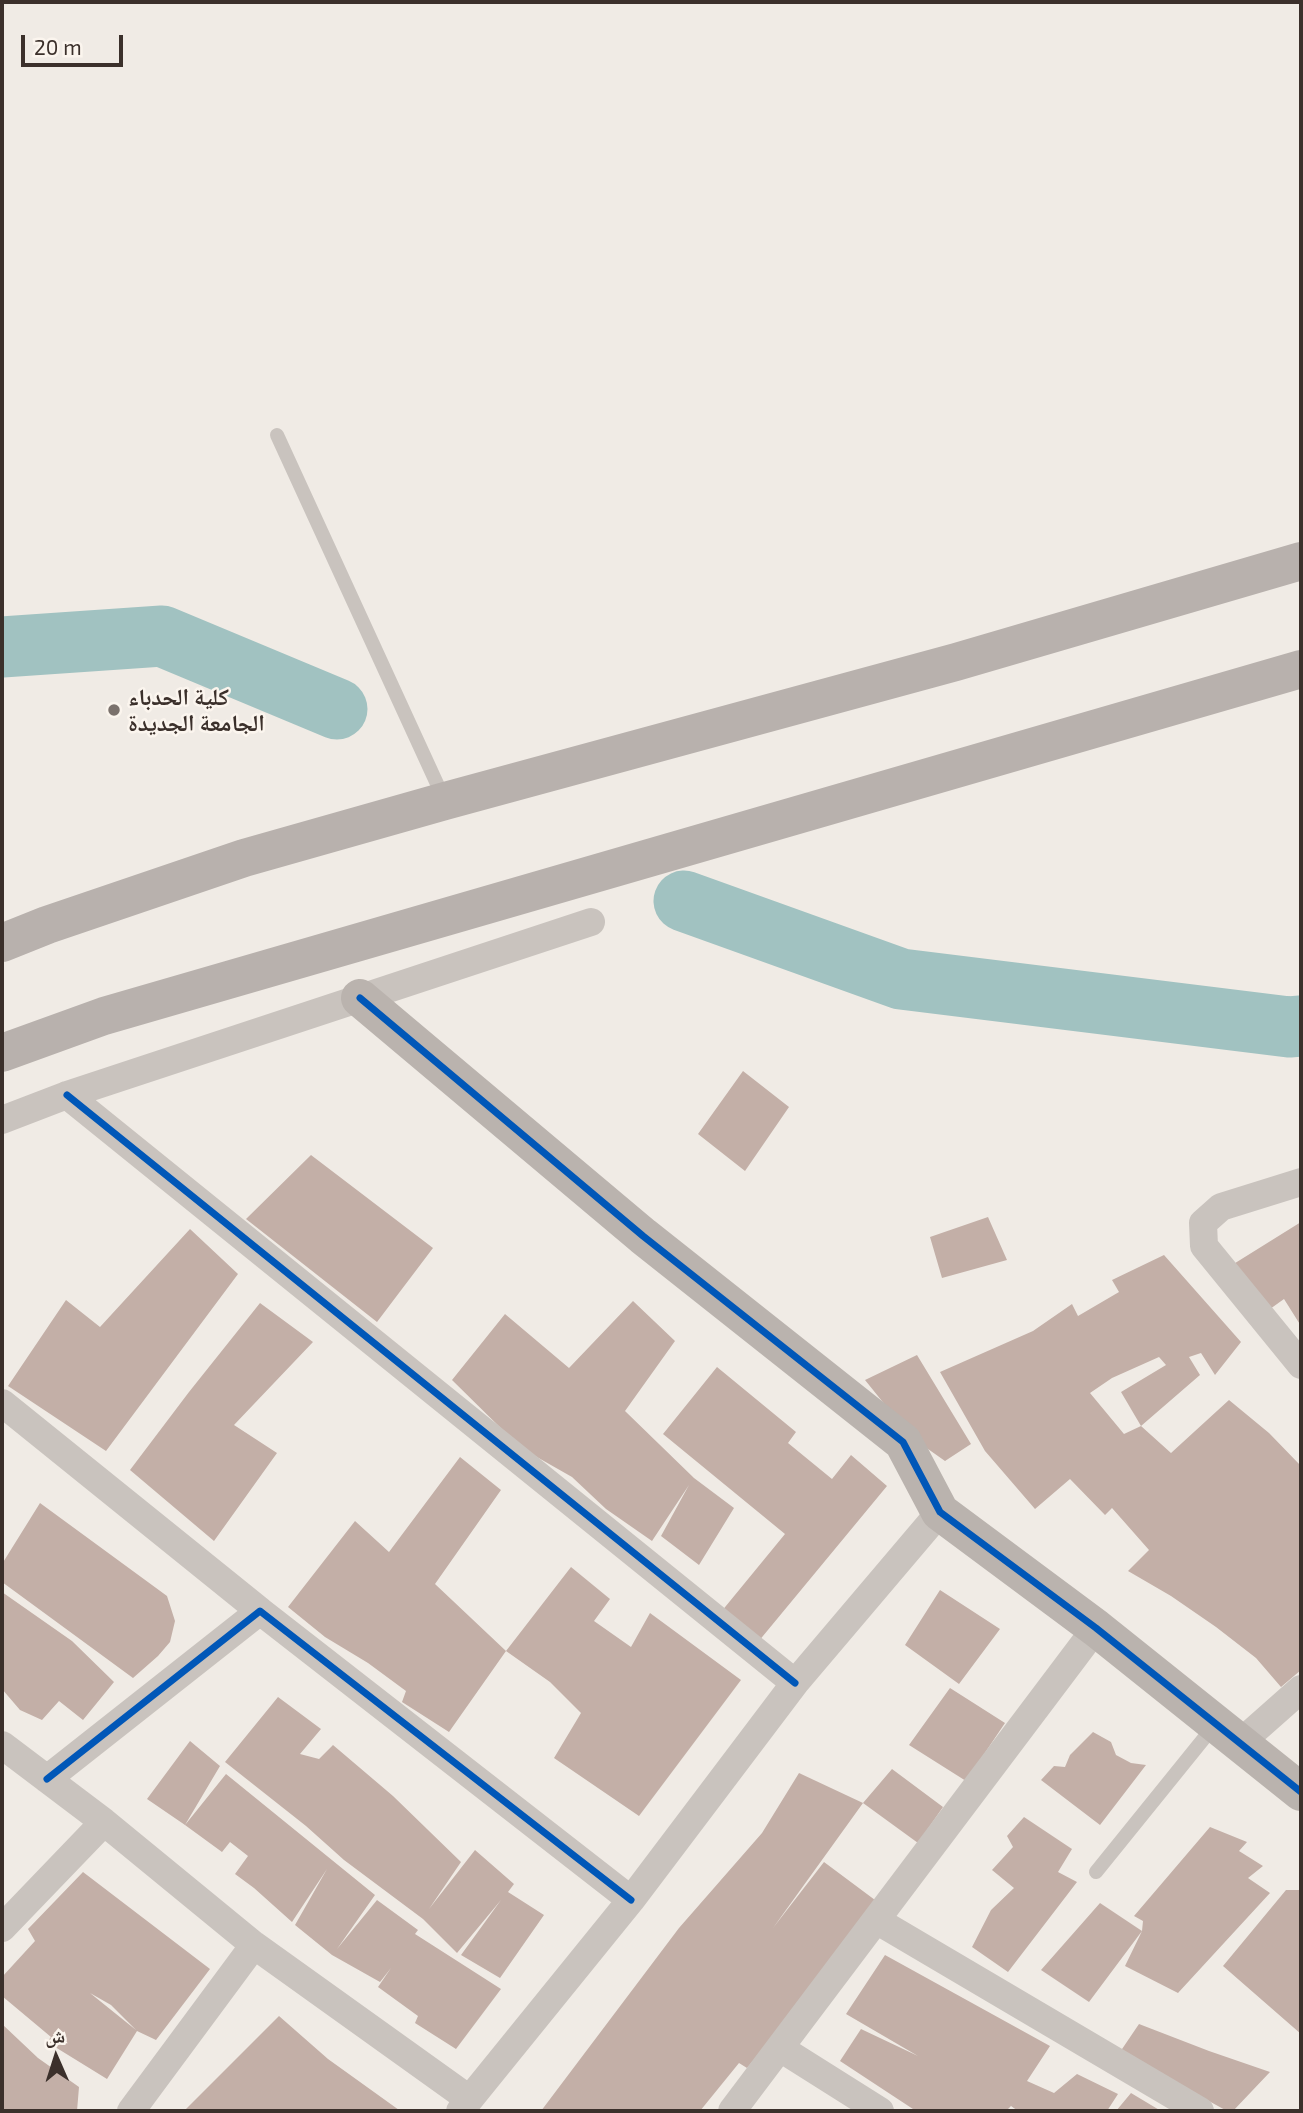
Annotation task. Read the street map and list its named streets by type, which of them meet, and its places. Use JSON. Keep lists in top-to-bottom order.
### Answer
{
  "places": ["كلية الحدباء الجامعة الجديدة"],
  "scale_bar": "20 m",
  "north": "top"
}
